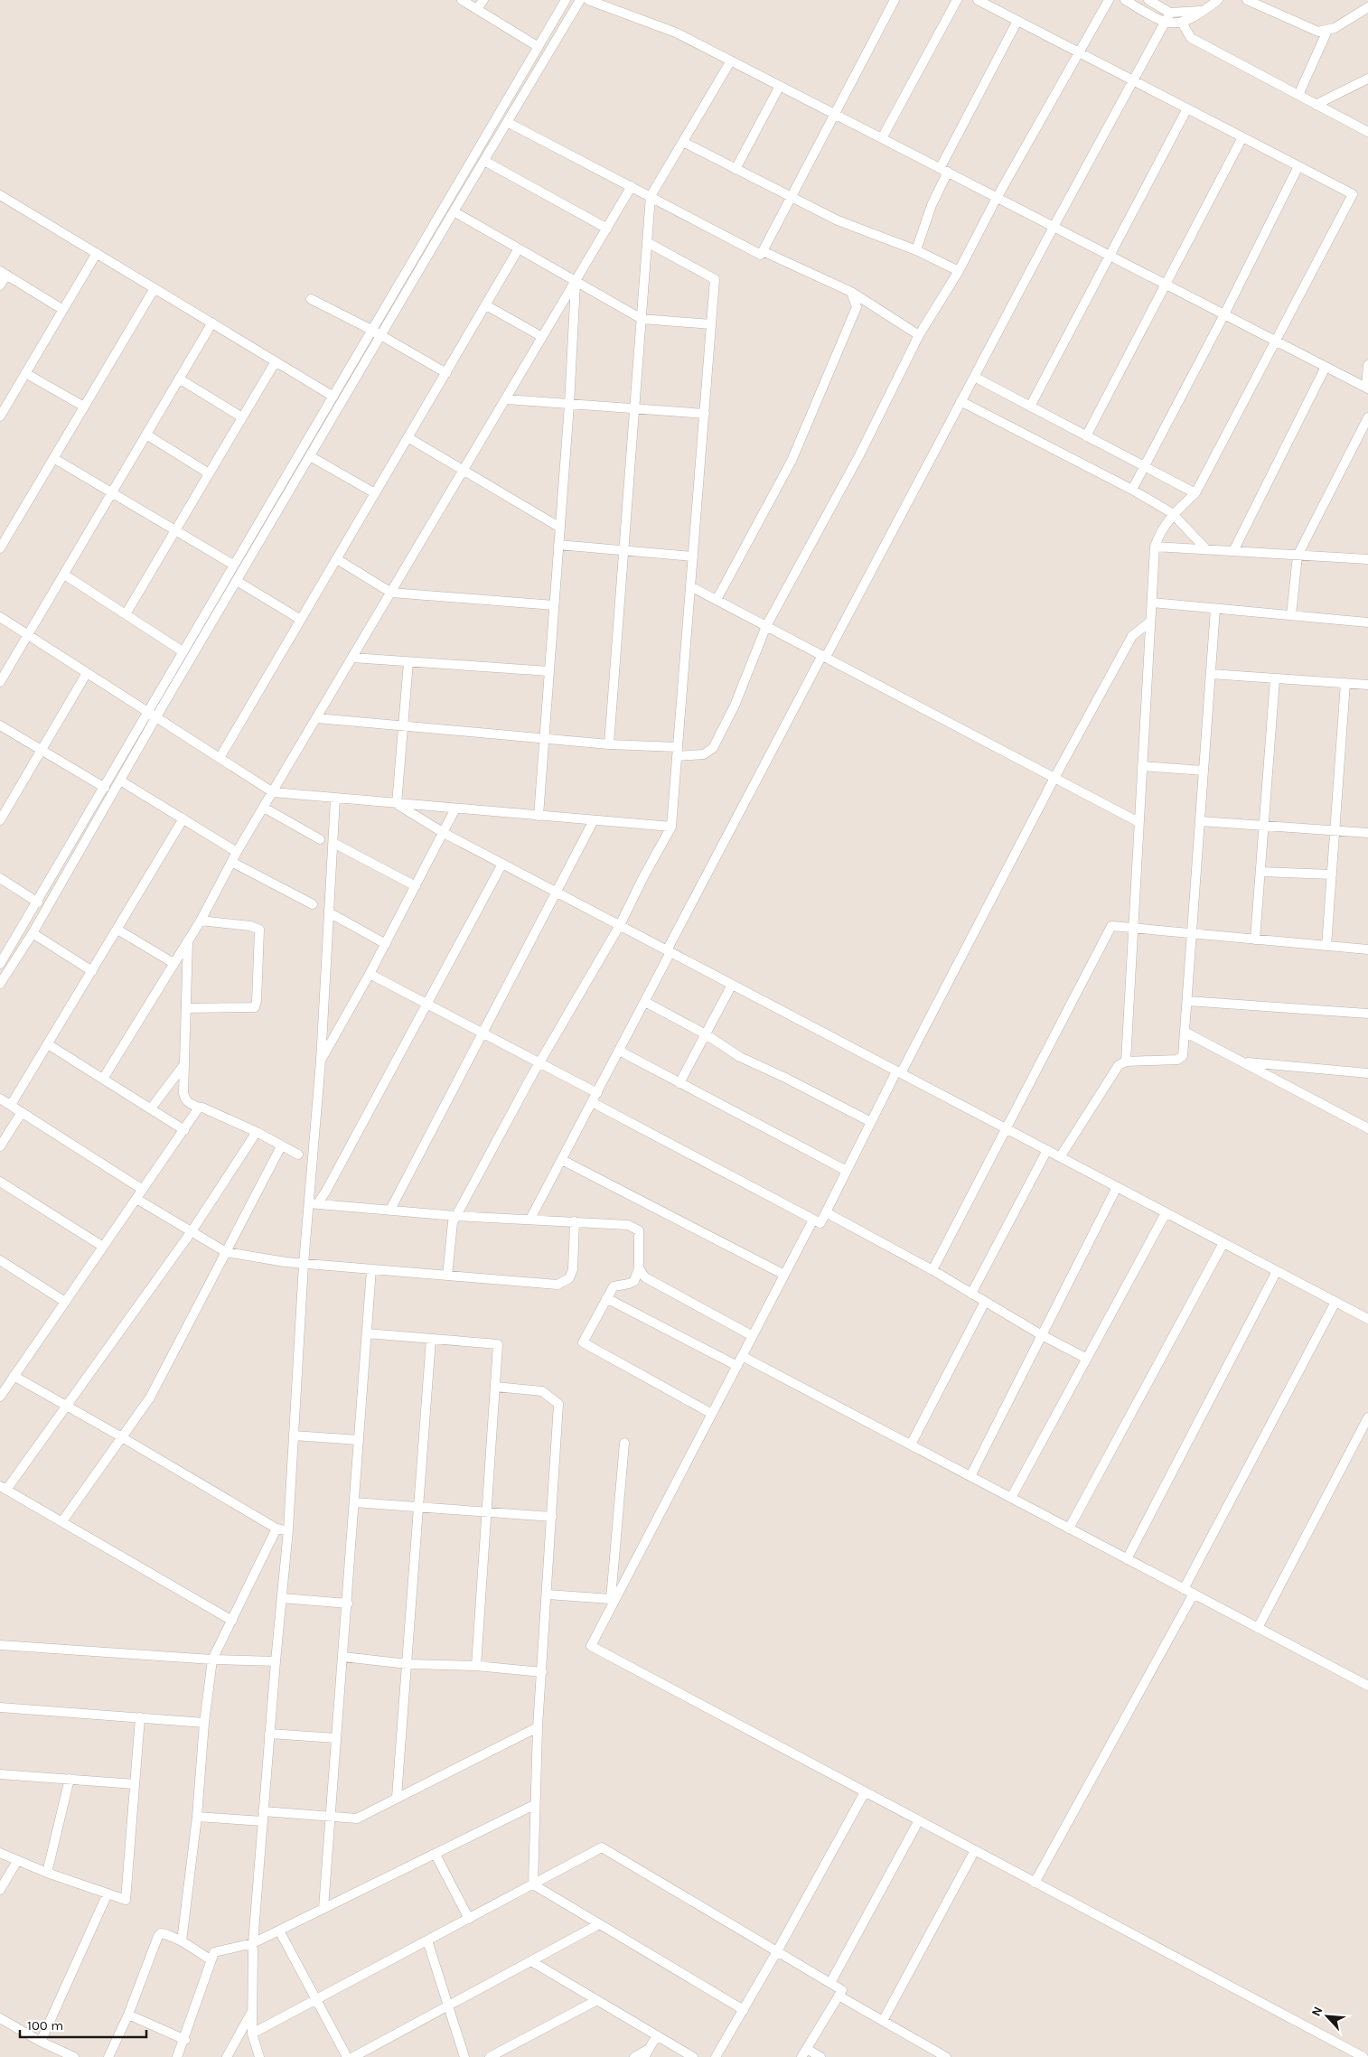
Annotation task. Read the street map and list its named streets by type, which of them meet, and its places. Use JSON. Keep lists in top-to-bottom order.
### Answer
{
  "scale_bar": "100 m",
  "north": "top left"
}
